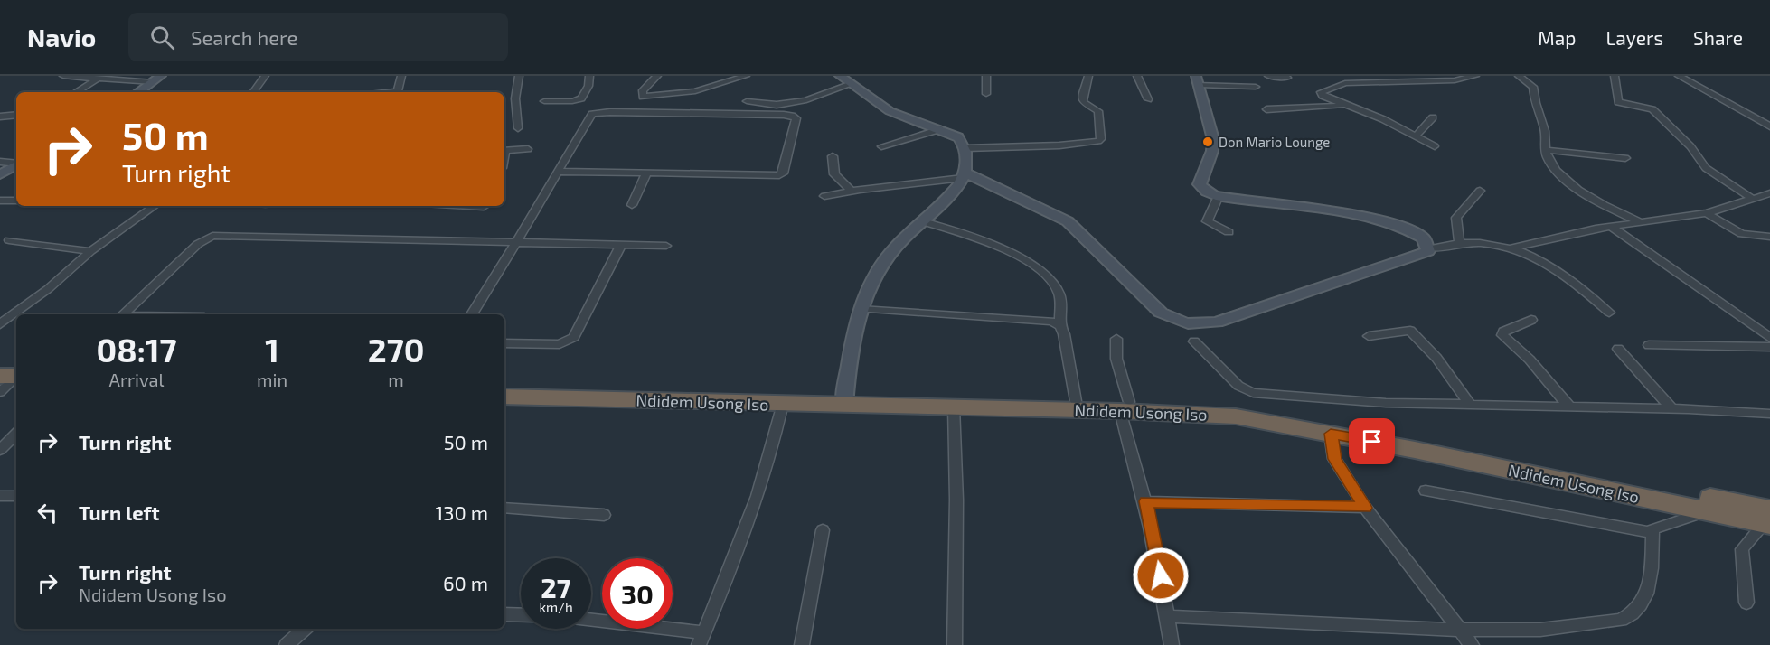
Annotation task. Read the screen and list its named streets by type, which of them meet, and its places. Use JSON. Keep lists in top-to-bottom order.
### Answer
{
  "streets": {
    "highway": ["Ndidem Usong Iso"]
  },
  "places": ["Don Mario Lounge"],
  "page": {
    "header": "Navio",
    "search": "Search here",
    "nav": ["Map", "Layers", "Share"],
    "turn": ["50 m", "Turn right"],
    "eta": [
      "08:17",
      "Arrival",
      "1",
      "min",
      "270",
      "m"
    ],
    "list": [
      {
        "name": "Turn right",
        "value": "50 m"
      },
      {
        "name": "Turn left",
        "value": "130 m"
      },
      {
        "name": "Turn right",
        "note": "Ndidem Usong Iso",
        "value": "60 m"
      }
    ],
    "speed": "27 km/h",
    "limit": "30"
  }
}
